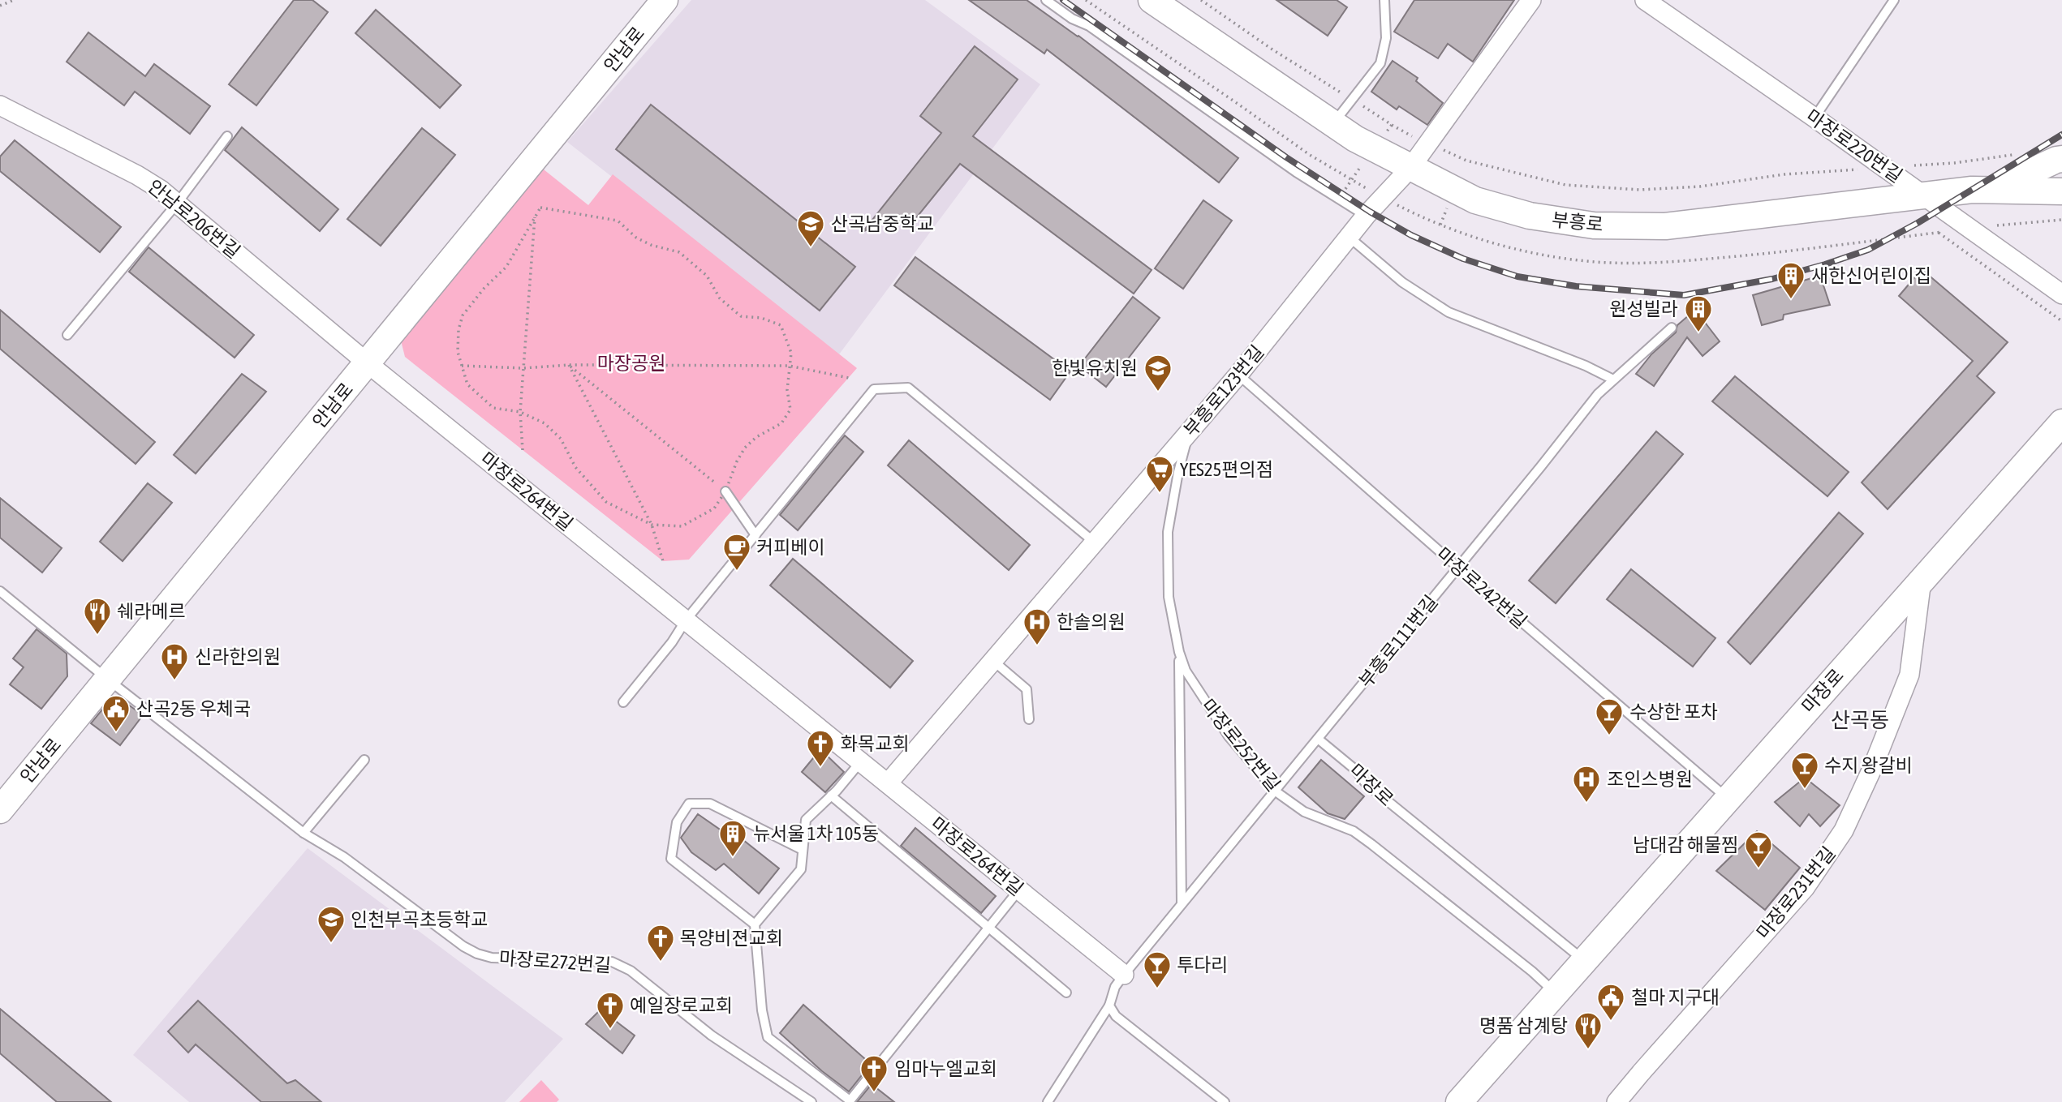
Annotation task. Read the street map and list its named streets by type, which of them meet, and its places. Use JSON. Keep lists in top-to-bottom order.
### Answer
{
  "streets": {
    "main road": ["안남로", "부흥로", "마장로"],
    "street": [
      "마장로220번길",
      "안남로206번길",
      "부흥로123번길",
      "마장로264번길",
      "마장로231번길"
    ],
    "lane": [
      "마장로242번길",
      "부흥로111번길",
      "마장로252번길",
      "마장로272번길"
    ]
  },
  "crossings": [
    ["안남로", "안남로206번길"],
    ["안남로", "마장로264번길"],
    ["안남로", "마장로272번길"],
    ["마장로220번길", "부흥로"],
    ["안남로206번길", "마장로264번길"],
    ["부흥로", "부흥로123번길"],
    ["부흥로123번길", "마장로264번길"],
    ["부흥로123번길", "마장로242번길"],
    ["부흥로123번길", "마장로252번길"],
    ["마장로264번길", "부흥로111번길"],
    ["마장로242번길", "부흥로111번길"],
    ["마장로242번길", "마장로"],
    ["부흥로111번길", "마장로"],
    ["부흥로111번길", "마장로252번길"],
    ["마장로", "마장로252번길"],
    ["마장로", "마장로231번길"]
  ],
  "districts": ["산곡동"],
  "parks": ["마장공원"],
  "places": {
    "school or university": ["산곡남중학교", "한빛유치원", "인천부곡초등학교"],
    "building": ["새한신어린이집", "원성빌라", "뉴서울 1차 105동"],
    "supermarket": ["YES25편의점"],
    "cafe": ["커피베이"],
    "restaurant": ["쉐라메르", "명품 삼계탕"],
    "hospital": ["한솔의원", "신라한의원", "조인스병원"],
    "public building": ["산곡2동 우체국", "철마 지구대"],
    "bar": [
      "수상한 포차",
      "수지 왕갈비",
      "남대감 해물찜",
      "투다리"
    ],
    "church": [
      "화목교회",
      "목양비젼교회",
      "예일장로교회",
      "임마누엘교회"
    ]
  }
}
